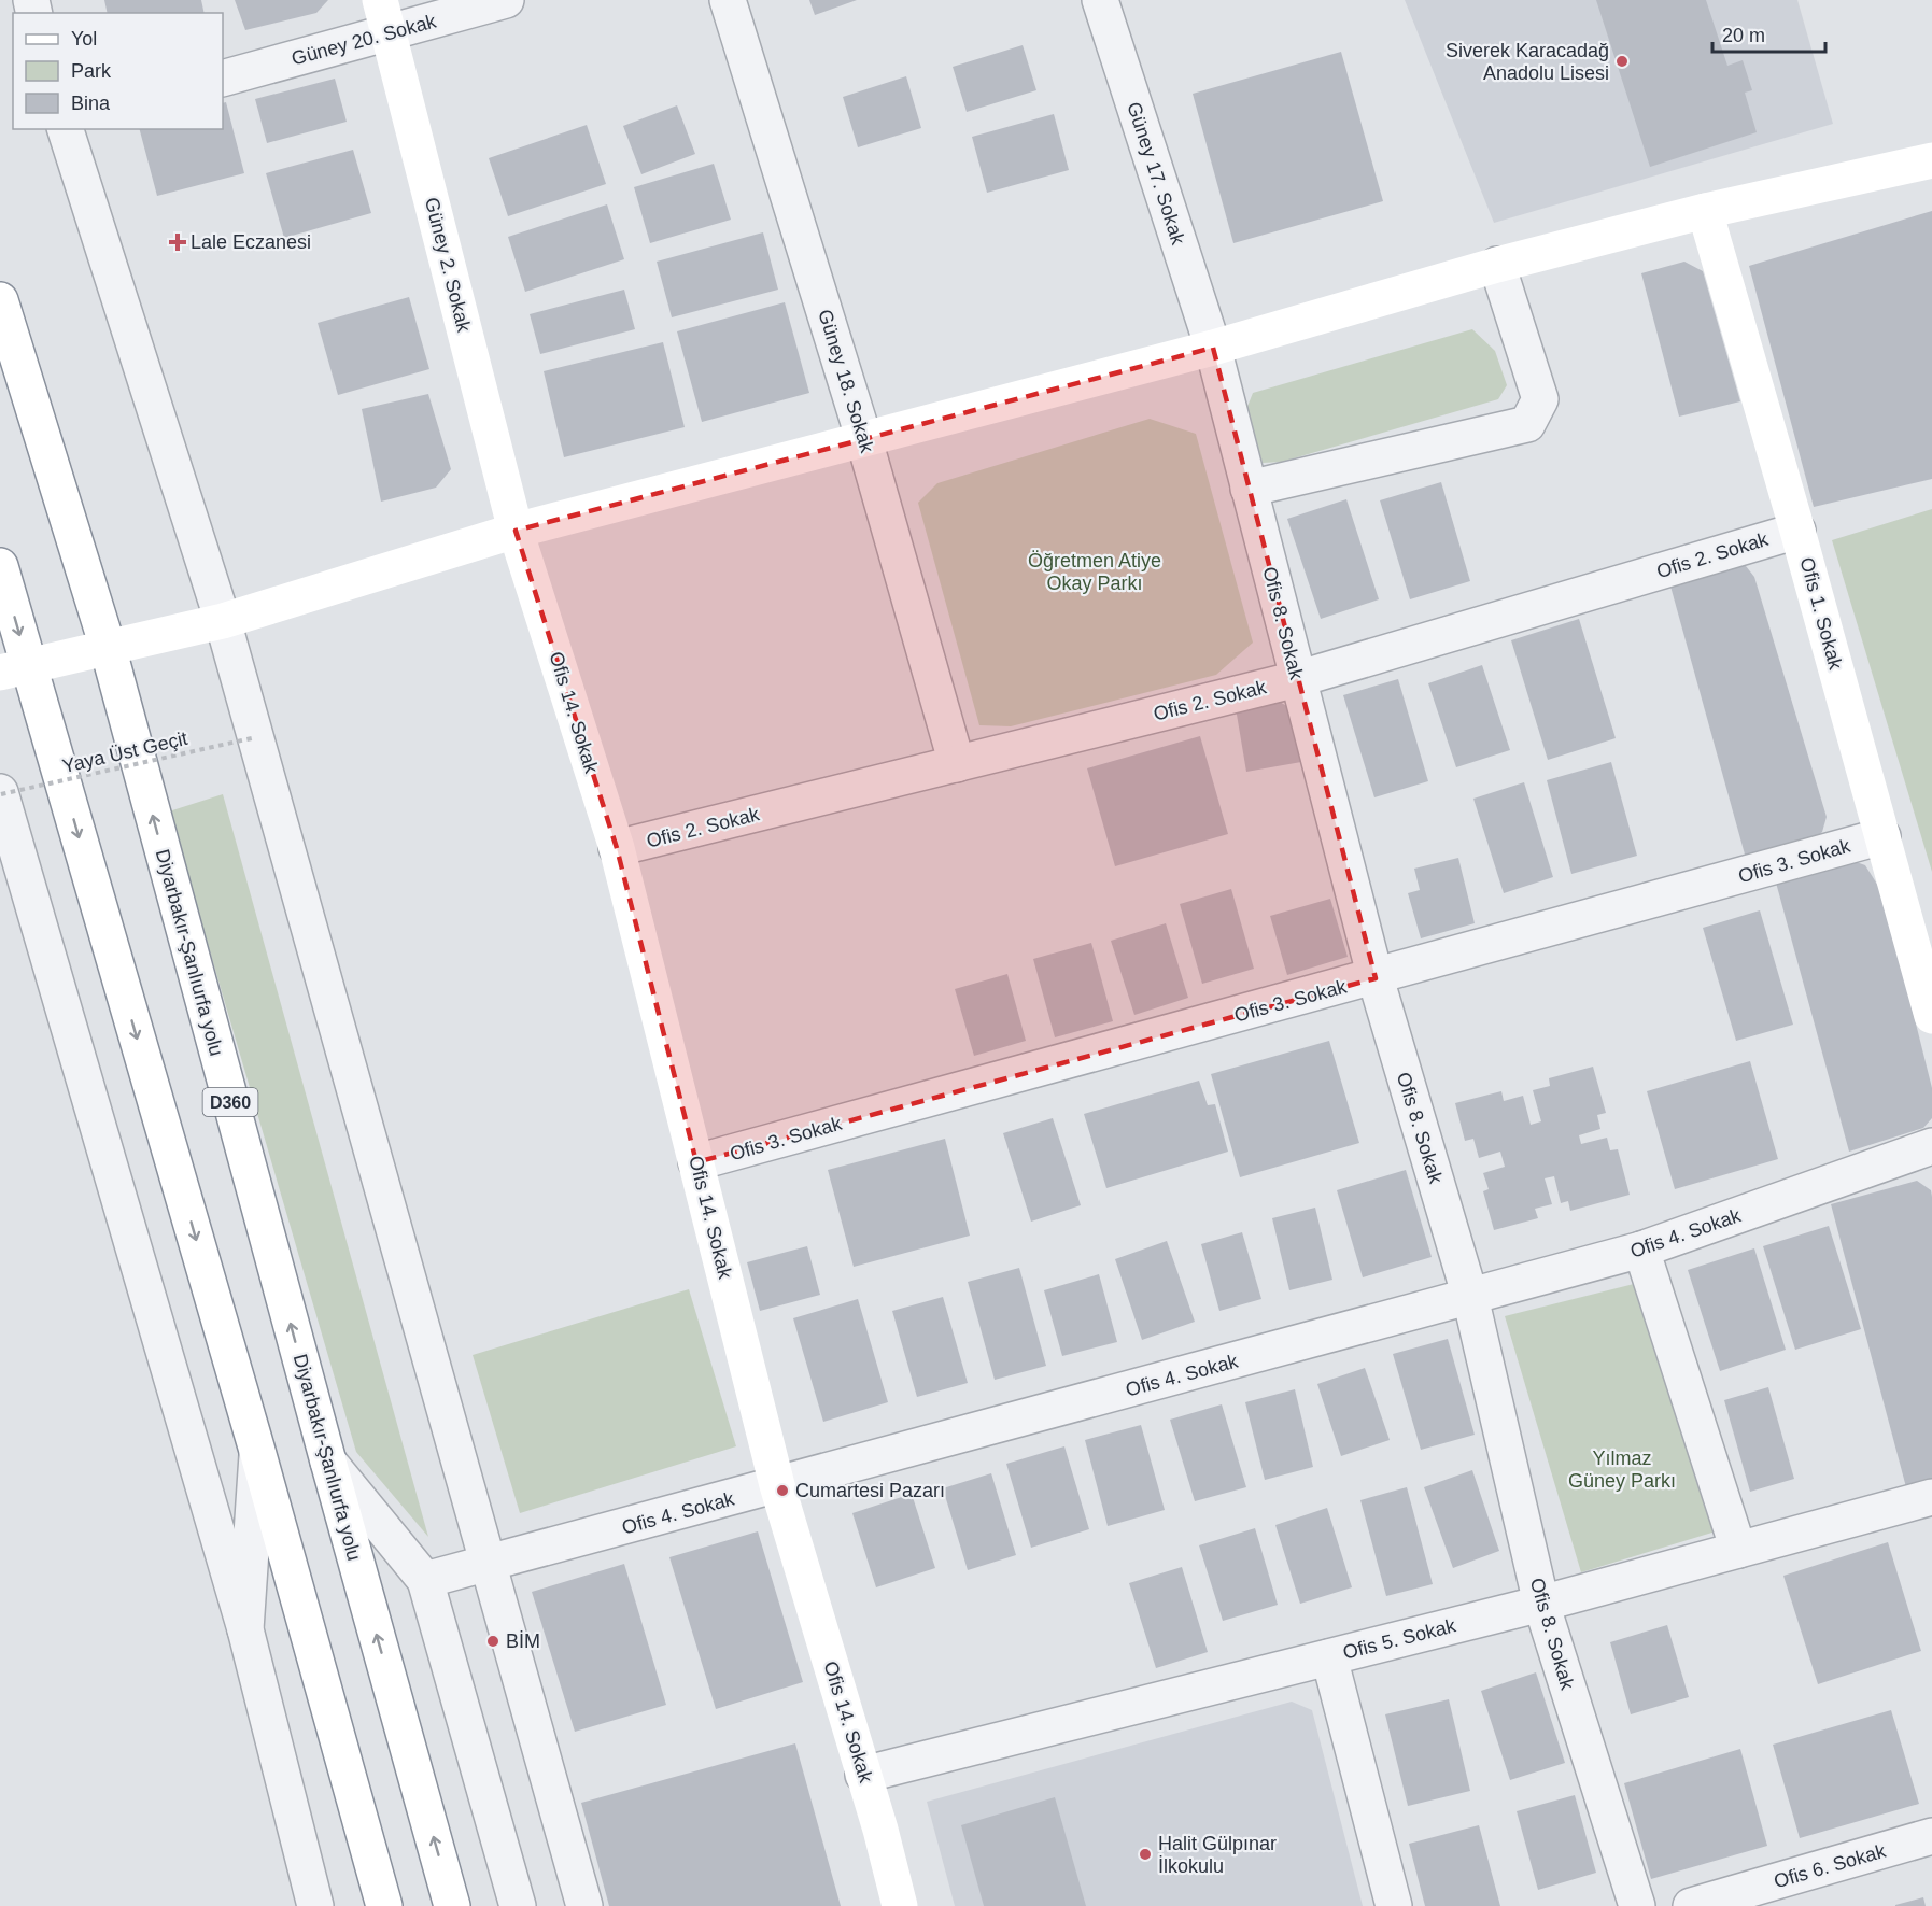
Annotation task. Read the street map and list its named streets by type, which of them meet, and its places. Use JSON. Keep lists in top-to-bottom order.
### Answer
{
  "streets": {
    "main road": [
      "Güney 2. Sokak",
      "Ofis 1. Sokak",
      "Ofis 14. Sokak",
      "Diyarbakır-Şanlıurfa yolu",
      "D360"
    ],
    "street": [
      "Güney 20. Sokak",
      "Güney 17. Sokak",
      "Güney 18. Sokak",
      "Ofis 2. Sokak",
      "Ofis 8. Sokak",
      "Ofis 3. Sokak",
      "Ofis 4. Sokak",
      "Ofis 5. Sokak",
      "Ofis 6. Sokak"
    ],
    "path": ["Yaya Üst Geçit"]
  },
  "crossings": [
    ["Güney 20. Sokak", "Güney 2. Sokak"],
    ["Güney 17. Sokak", "Ofis 8. Sokak"],
    ["Güney 2. Sokak", "Ofis 14. Sokak"],
    ["Güney 18. Sokak", "Ofis 2. Sokak"],
    ["Ofis 2. Sokak", "Ofis 1. Sokak"],
    ["Ofis 2. Sokak", "Ofis 8. Sokak"],
    ["Ofis 2. Sokak", "Ofis 14. Sokak"],
    ["Ofis 1. Sokak", "Ofis 3. Sokak"],
    ["Ofis 8. Sokak", "Ofis 3. Sokak"],
    ["Ofis 8. Sokak", "Ofis 4. Sokak"],
    ["Ofis 8. Sokak", "Ofis 5. Sokak"],
    ["Ofis 14. Sokak", "Ofis 3. Sokak"],
    ["Ofis 14. Sokak", "Ofis 4. Sokak"],
    ["Ofis 14. Sokak", "Ofis 5. Sokak"]
  ],
  "parks": ["Öğretmen Atiye Okay Parkı", "Yılmaz Güney Parkı"],
  "places": {
    "other": [
      "Siverek Karacadağ Anadolu Lisesi",
      "Cumartesi Pazarı",
      "BİM",
      "Halit Gülpınar İlkokulu"
    ],
    "health": ["Lale Eczanesi"]
  },
  "legend": ["Yol", "Park", "Bina"],
  "scale_bar": "20 m"
}
